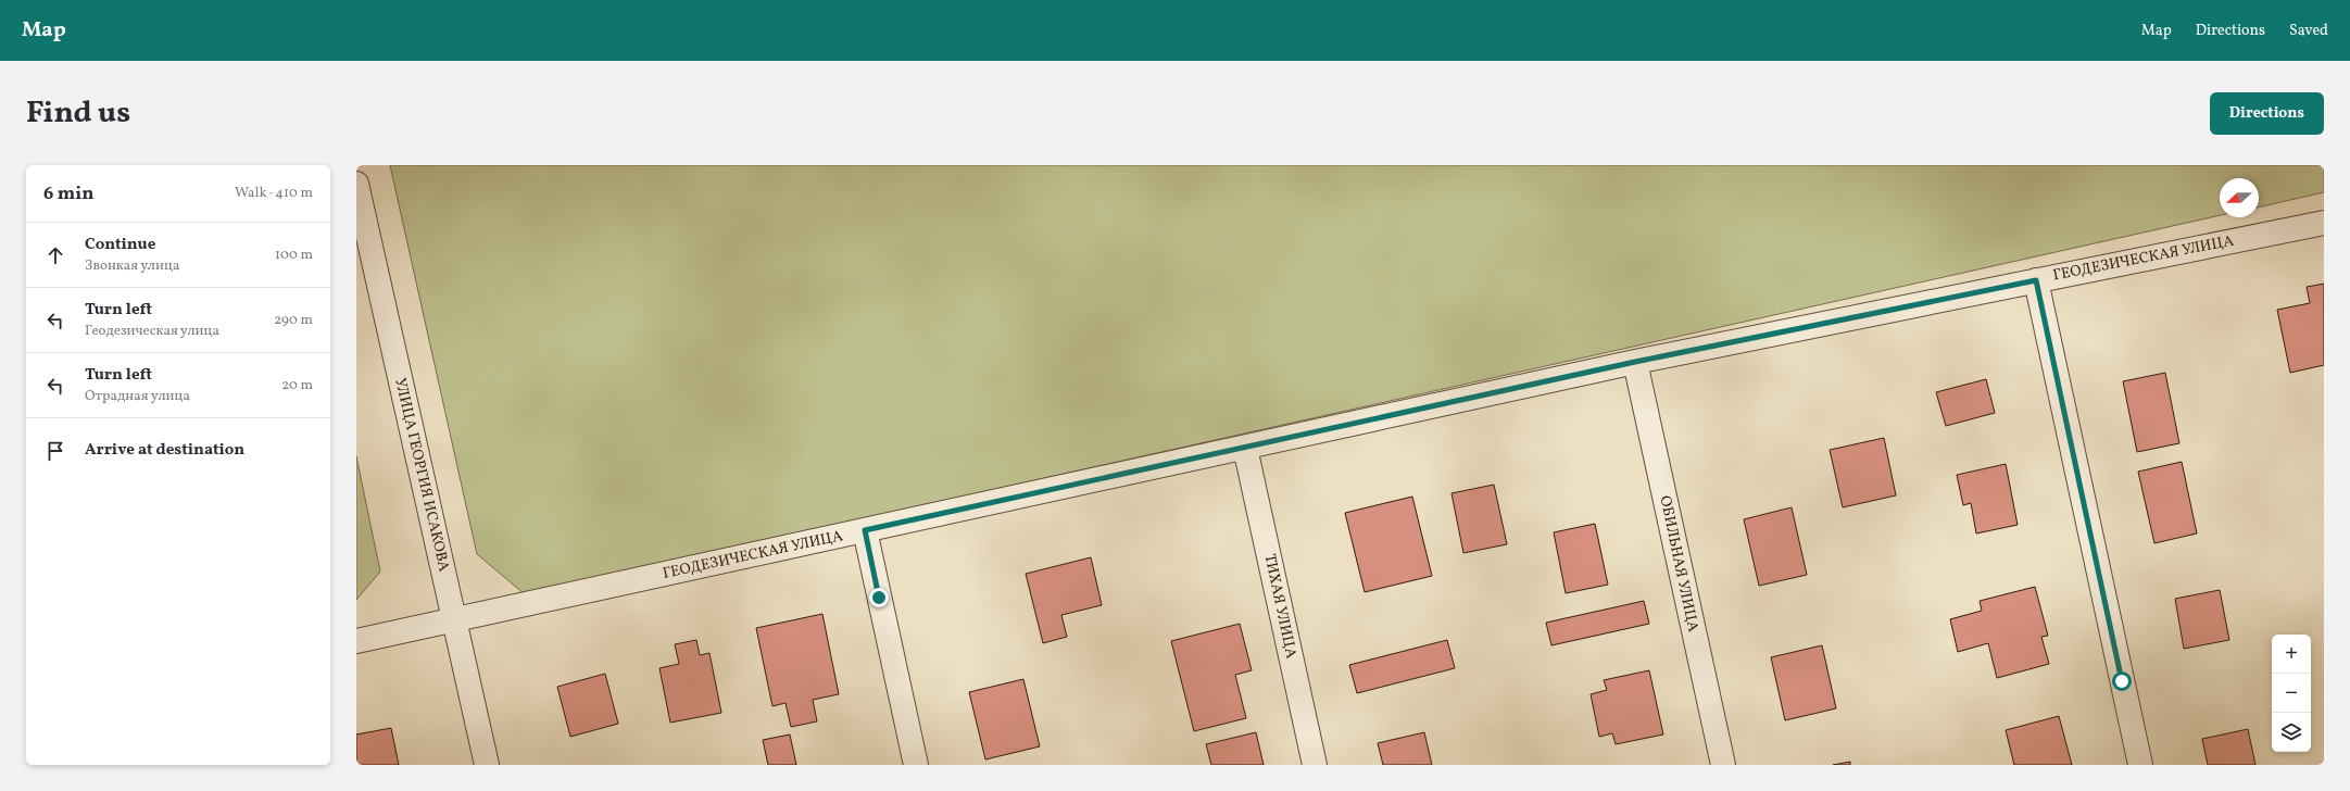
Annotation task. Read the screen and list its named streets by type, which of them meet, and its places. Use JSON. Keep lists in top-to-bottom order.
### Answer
{
  "streets": {
    "street": [
      "ГЕОДЕЗИЧЕСКАЯ УЛИЦА",
      "УЛИЦА ГЕОРГИЯ ИСАКОВА",
      "ОБИЛЬНАЯ УЛИЦА",
      "ТИХАЯ УЛИЦА"
    ]
  },
  "crossings": [
    ["ГЕОДЕЗИЧЕСКАЯ УЛИЦА", "УЛИЦА ГЕОРГИЯ ИСАКОВА"],
    ["ГЕОДЕЗИЧЕСКАЯ УЛИЦА", "ОБИЛЬНАЯ УЛИЦА"],
    ["ГЕОДЕЗИЧЕСКАЯ УЛИЦА", "ТИХАЯ УЛИЦА"]
  ],
  "north": "left",
  "page": {
    "header": "Map",
    "nav": ["Map", "Directions", "Saved"],
    "title": "Find us",
    "buttons": "Directions",
    "heading": ["6 min", "Walk · 410 m"],
    "list": [
      ["Continue", "Звонкая улица", "100 m"],
      ["Turn left", "Геодезическая улица", "290 m"],
      ["Turn left", "Отрадная улица", "20 m"],
      "Arrive at destination"
    ],
    "map_buttons": ["+", "−"]
  }
}
